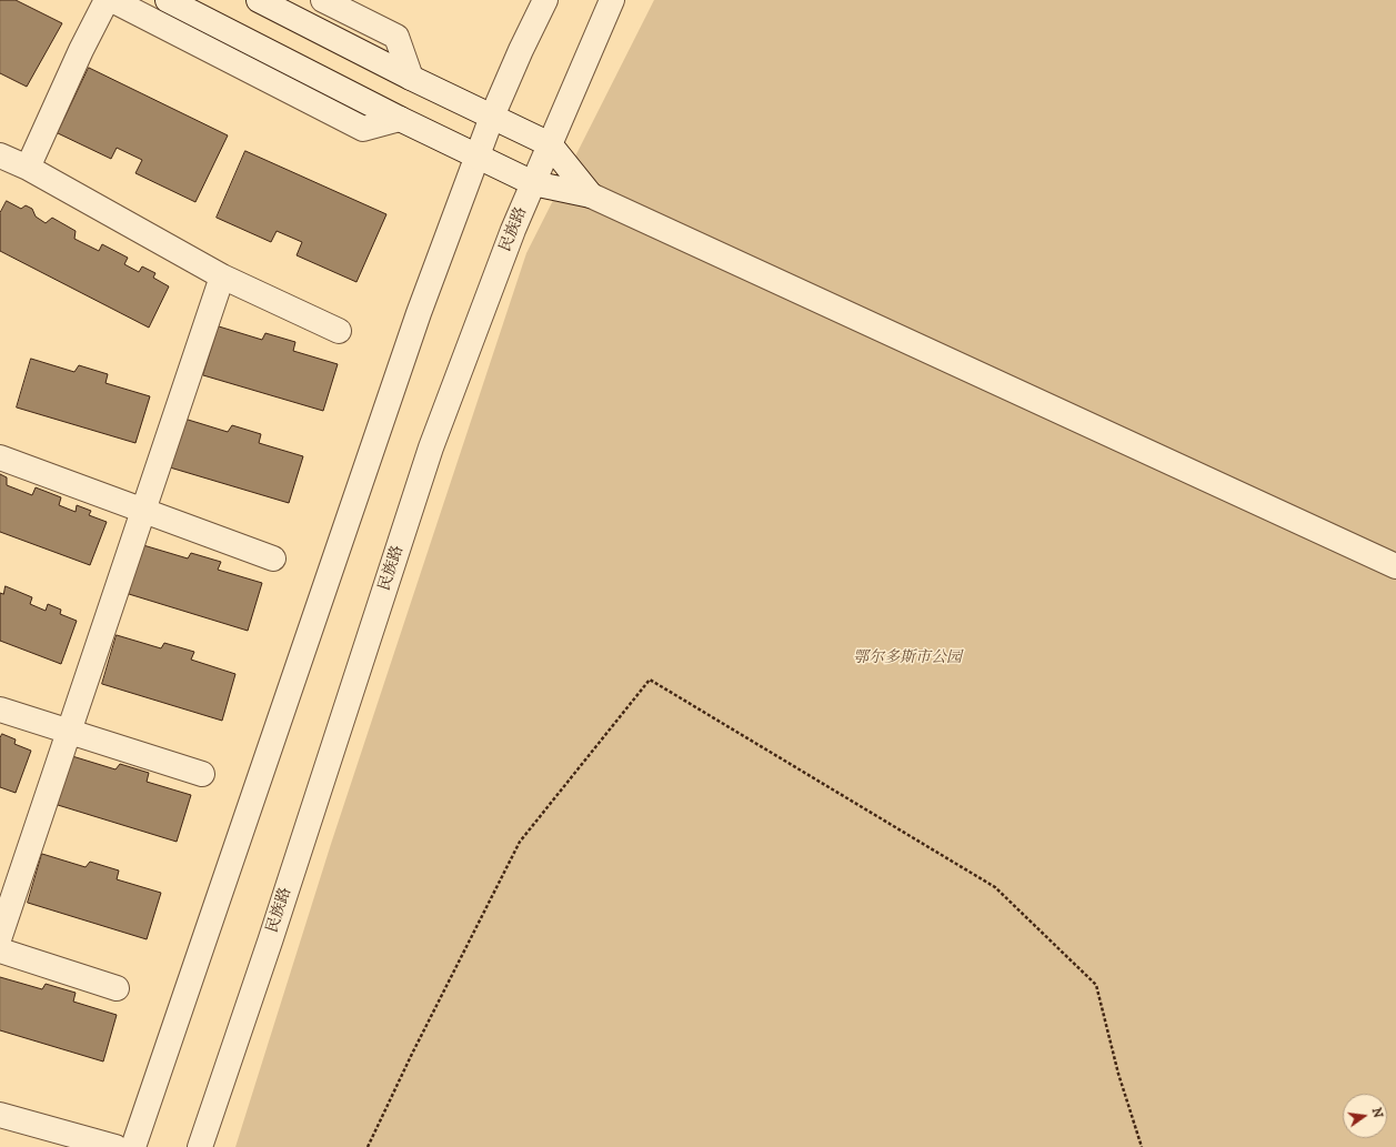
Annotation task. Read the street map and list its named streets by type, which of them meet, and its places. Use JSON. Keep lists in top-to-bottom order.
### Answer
{
  "streets": {
    "street": ["民族路"]
  },
  "parks": ["鄂尔多斯市公园"],
  "north": "right"
}
